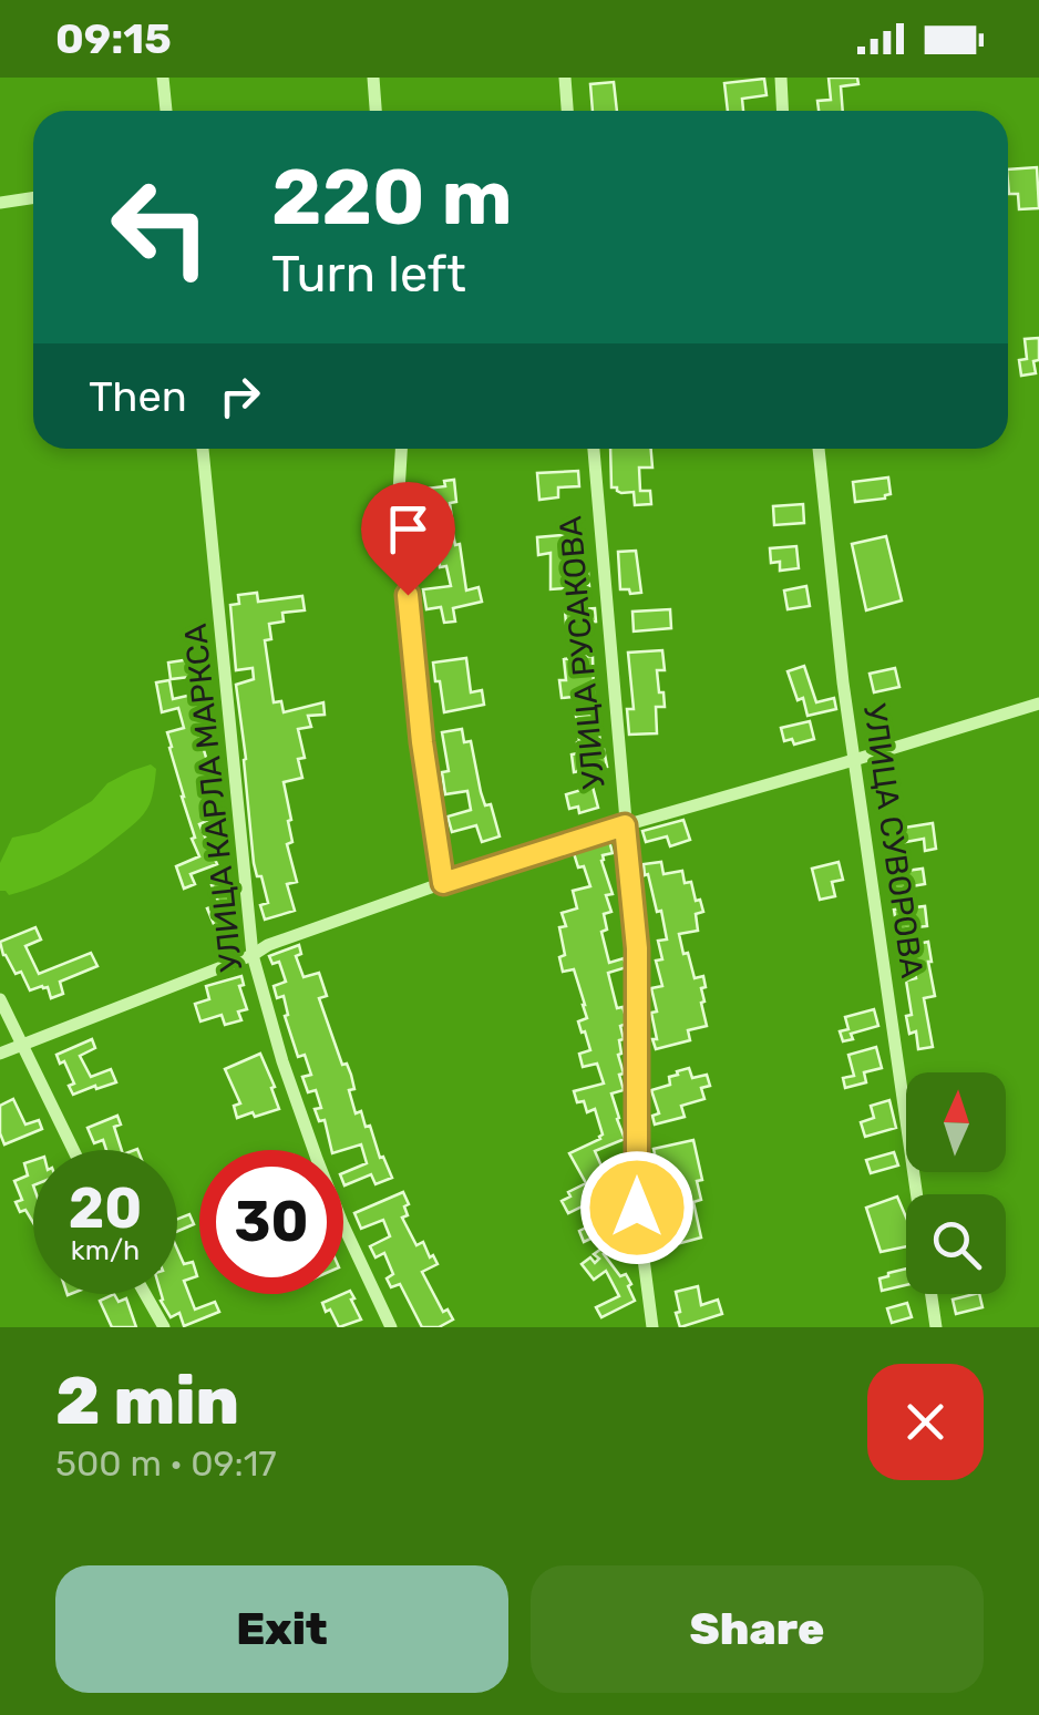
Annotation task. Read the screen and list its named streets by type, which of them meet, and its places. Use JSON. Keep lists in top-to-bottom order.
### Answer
{
  "streets": {
    "street": ["УЛИЦА РУСАКОВА", "УЛИЦА КАРЛА МАРКСА", "УЛИЦА СУВОРОВА"]
  },
  "north": "top",
  "page": {
    "status": "09:15",
    "turn": ["220 m", "Turn left"],
    "then": "Then",
    "speed": "20 km/h",
    "limit": "30",
    "heading": ["2 min", "500 m · 09:17"],
    "buttons": ["Exit", "Share"]
  }
}
